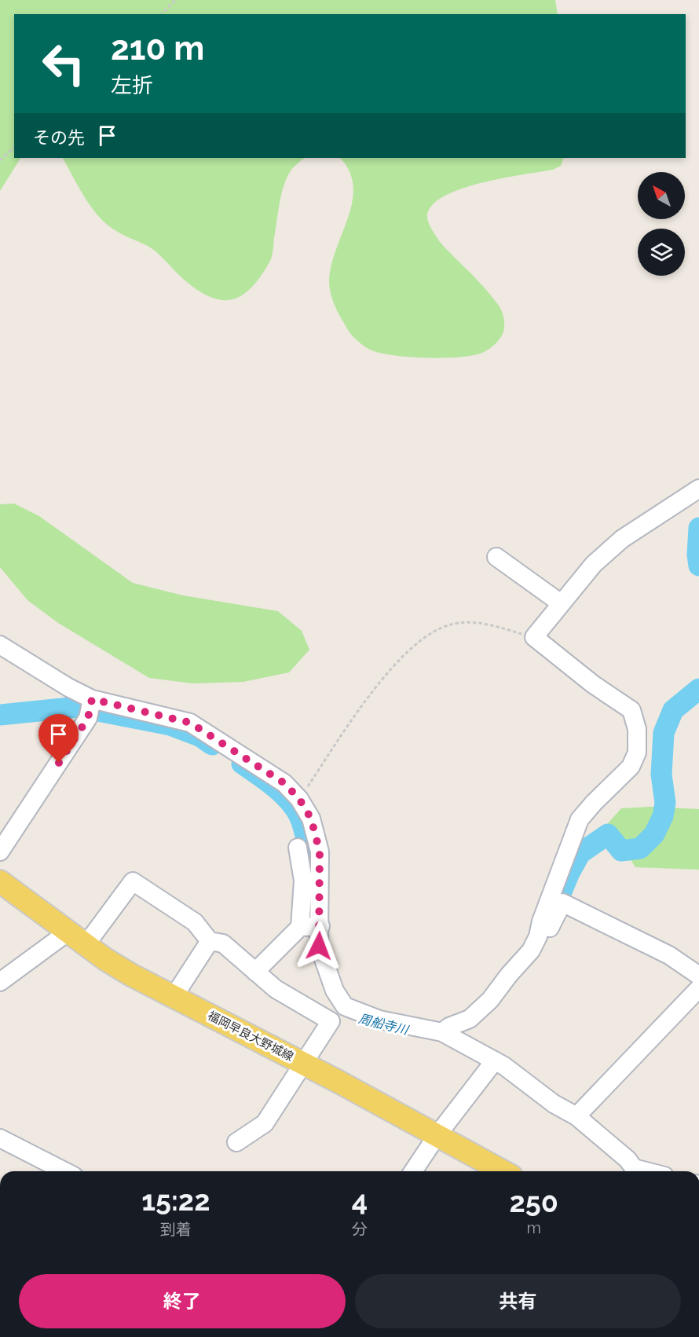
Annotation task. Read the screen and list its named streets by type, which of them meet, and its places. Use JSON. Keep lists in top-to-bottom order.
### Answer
{
  "streets": {
    "main road": ["福岡早良大野城線"]
  },
  "water": ["周船寺川"],
  "north": "top left",
  "page": {
    "turn": ["210 m", "左折"],
    "then": "その先",
    "eta": [
      "15:22",
      "到着",
      "4",
      "分",
      "250",
      "m"
    ],
    "buttons": ["終了", "共有"]
  }
}
